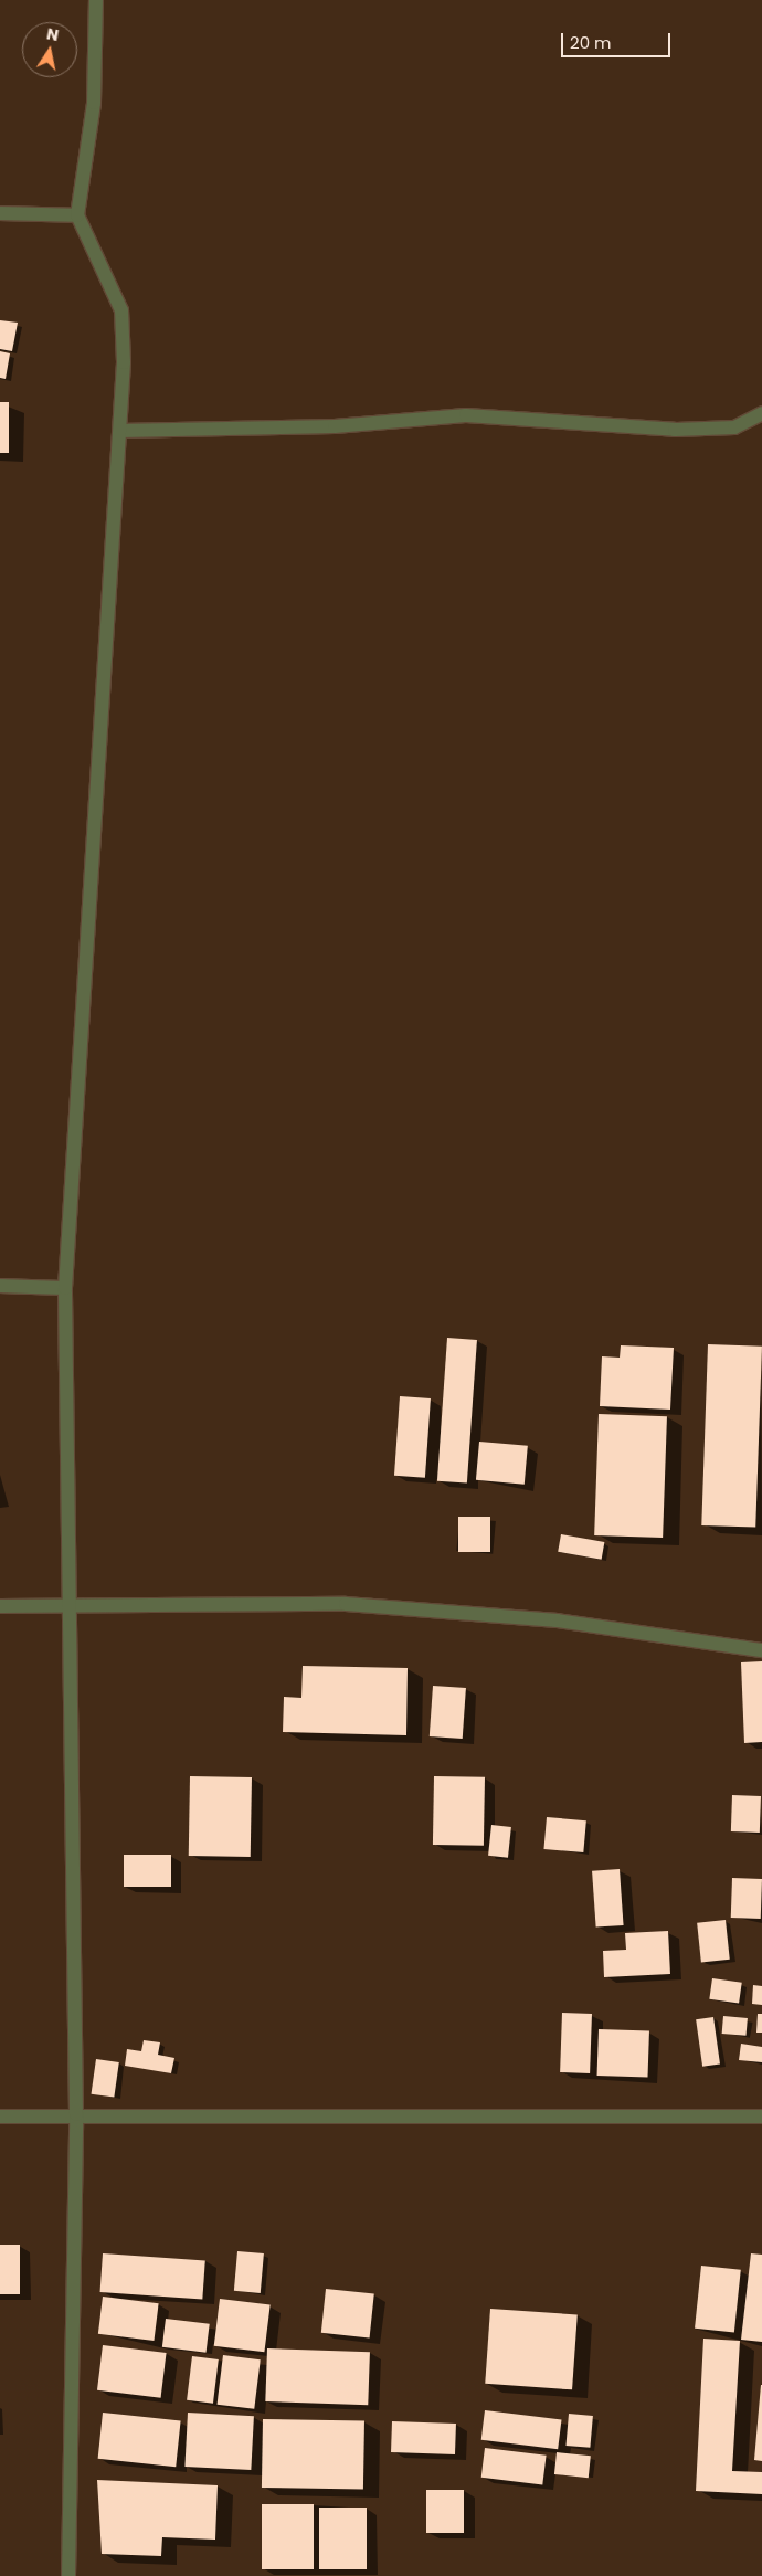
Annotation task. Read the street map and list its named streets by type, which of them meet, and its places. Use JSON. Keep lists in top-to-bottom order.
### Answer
{
  "scale_bar": "20 m",
  "north": "top"
}
